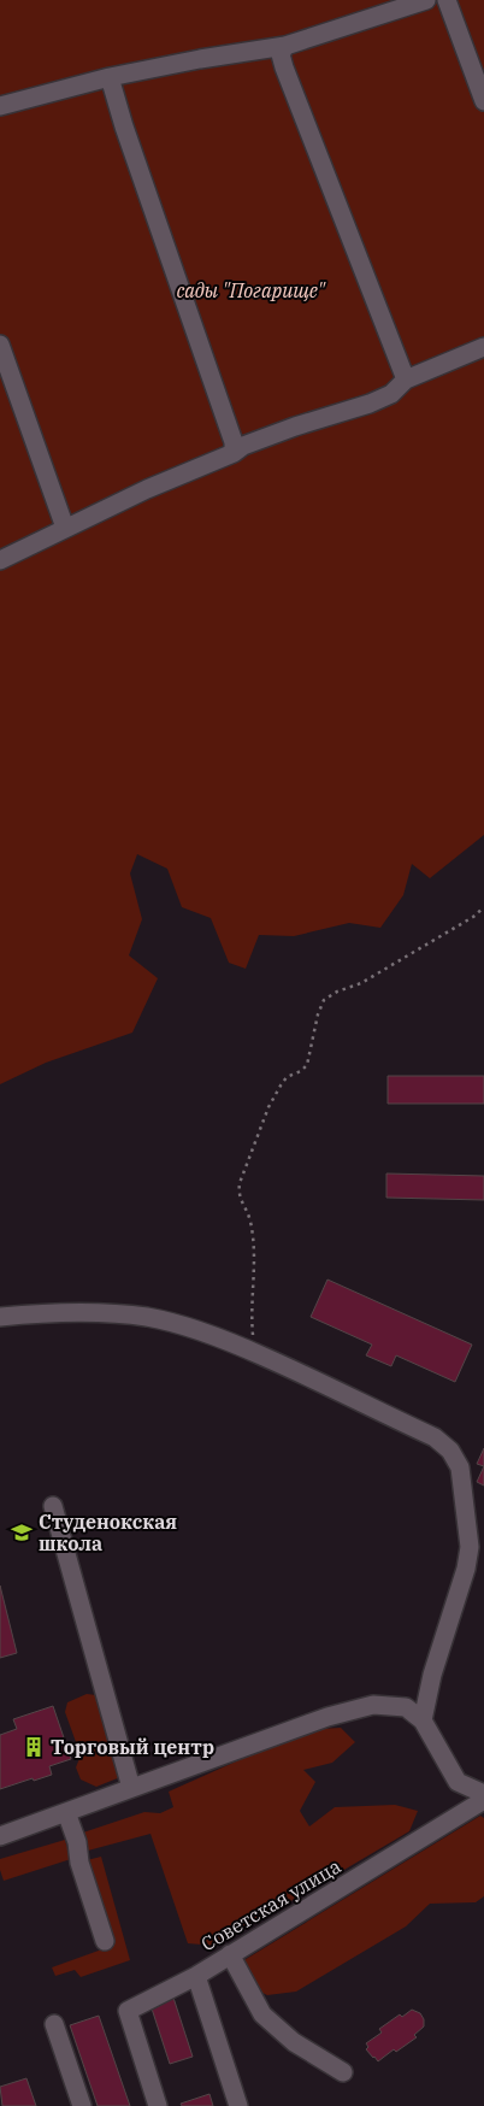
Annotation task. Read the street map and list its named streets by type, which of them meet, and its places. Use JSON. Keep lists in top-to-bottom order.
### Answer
{
  "streets": {
    "street": ["Советская улица"]
  },
  "parks": ["сады \"Погарище\""],
  "places": {
    "school or university": ["Студенокская школа"],
    "building": ["Торговый центр"]
  }
}
